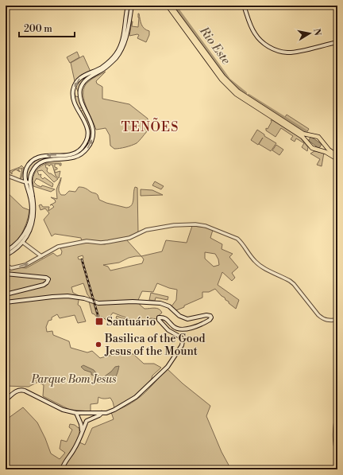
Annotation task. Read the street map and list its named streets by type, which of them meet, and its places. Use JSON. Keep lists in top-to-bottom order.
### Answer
{
  "districts": ["TENÕES"],
  "water": ["Rio Este"],
  "parks": ["Parque Bom Jesus"],
  "places": {
    "transit": ["Santuário"],
    "other": ["Basilica of the Good Jesus of the Mount"]
  },
  "scale_bar": "200 m",
  "north": "right"
}
